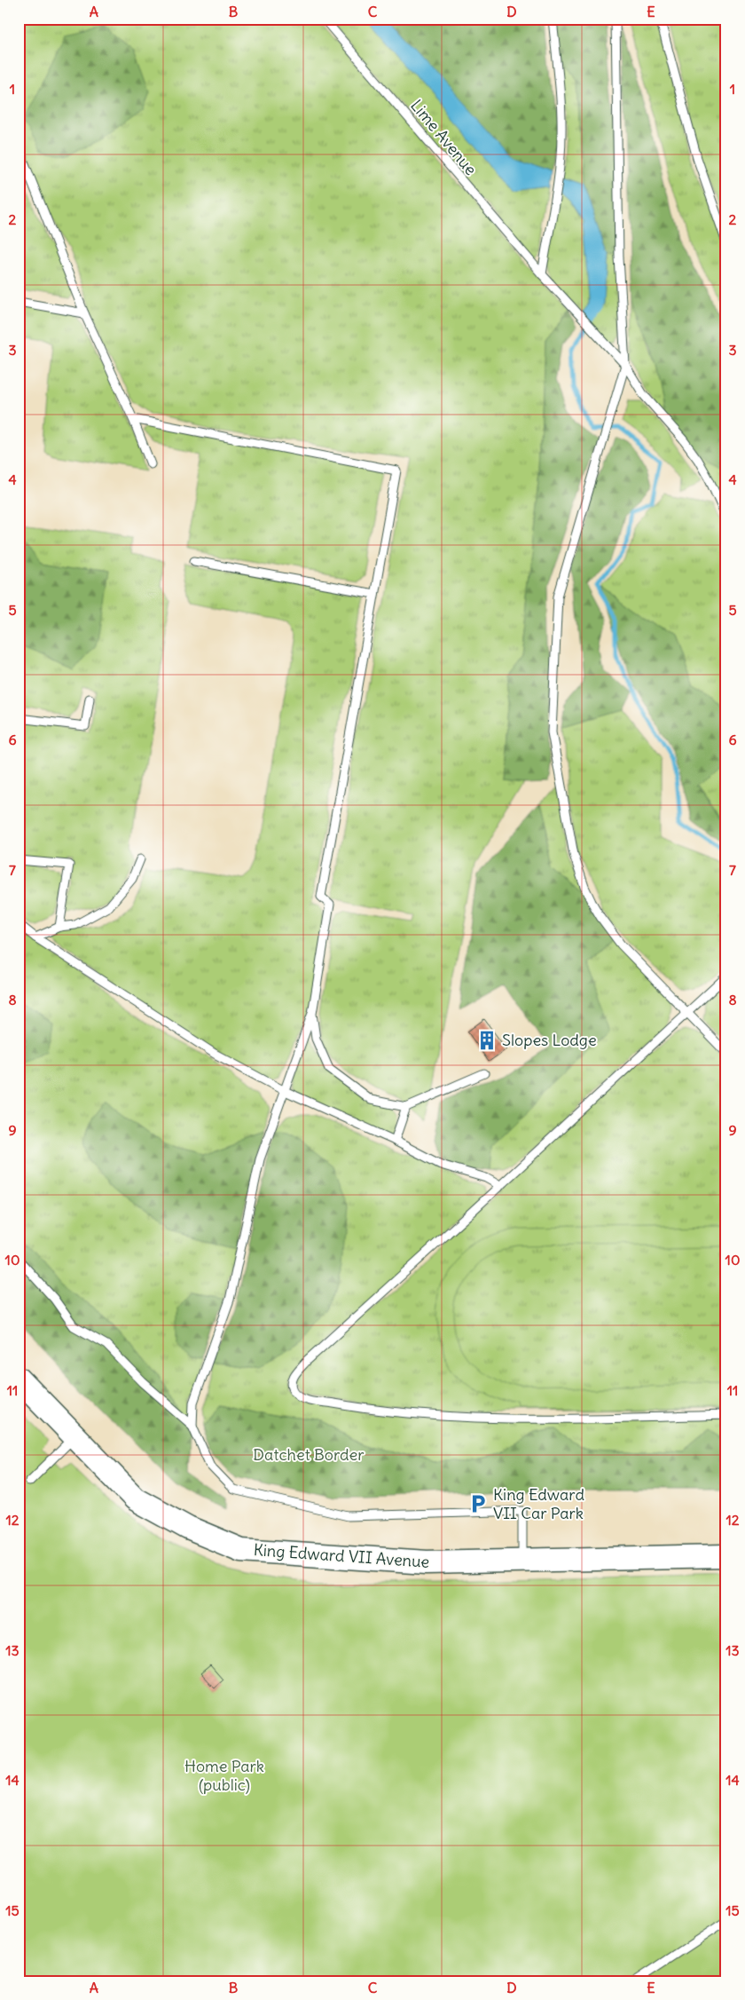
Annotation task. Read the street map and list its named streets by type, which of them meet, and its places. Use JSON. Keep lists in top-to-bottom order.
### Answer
{
  "streets": {
    "main road": ["King Edward VII Avenue"],
    "lane": ["Lime Avenue"]
  },
  "parks": ["Datchet Border", "Home Park (public)"],
  "places": {
    "building": ["Slopes Lodge"],
    "parking": ["King Edward VII Car Park"]
  },
  "grid": {
    "columns": [
      "A",
      "B",
      "C",
      "D",
      "E"
    ],
    "rows": [
      "1",
      "2",
      "3",
      "4",
      "5",
      "6",
      "7",
      "8",
      "9",
      "10",
      "11",
      "12",
      "13",
      "14",
      "15"
    ]
  }
}
